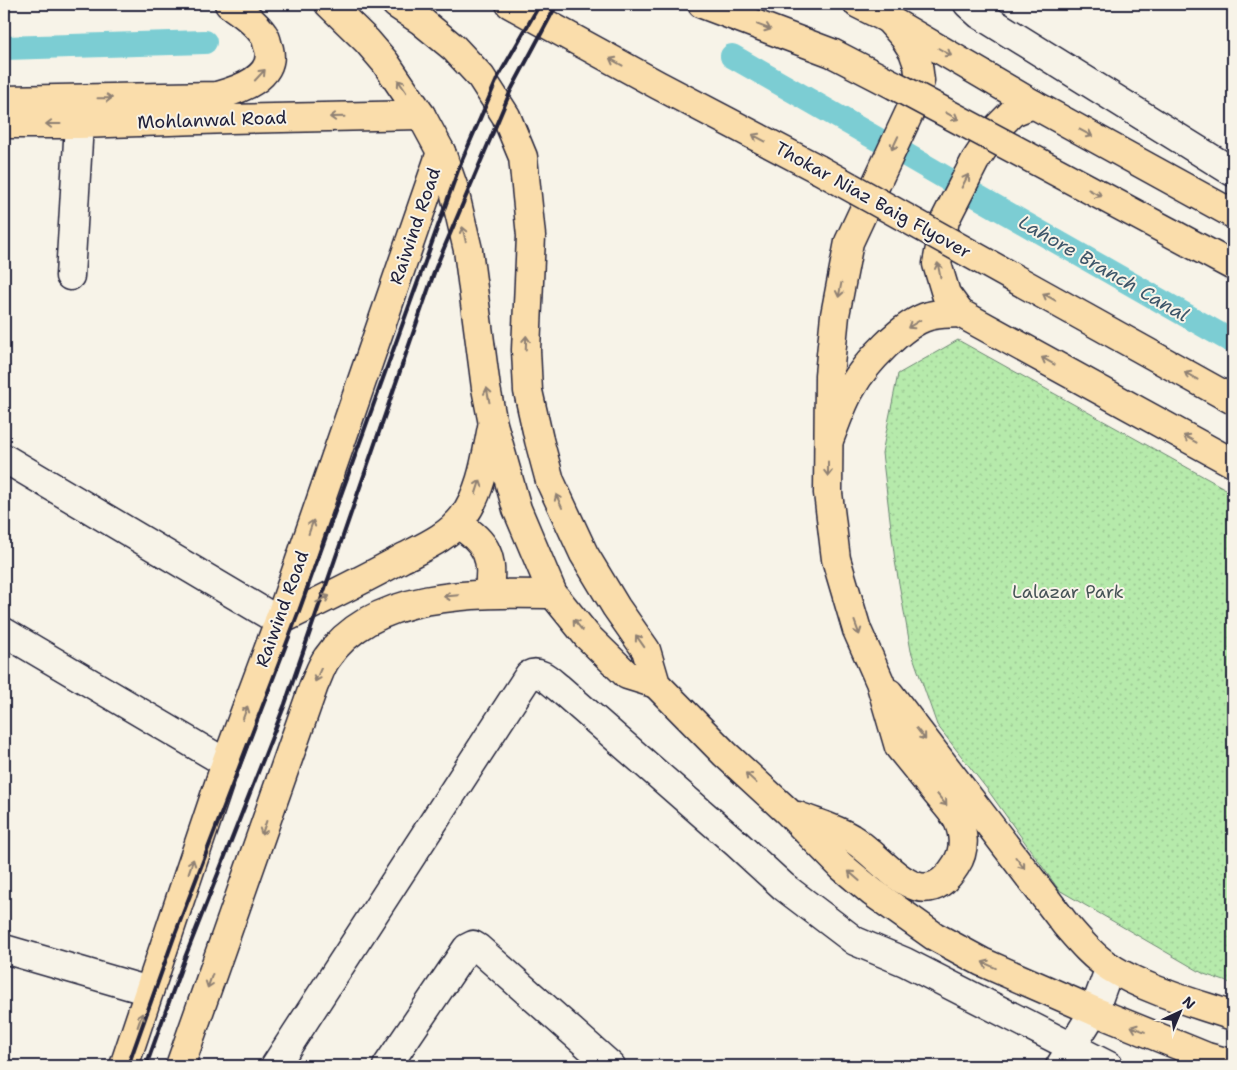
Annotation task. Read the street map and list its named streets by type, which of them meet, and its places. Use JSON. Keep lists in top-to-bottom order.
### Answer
{
  "streets": {
    "main road": ["Mohlanwal Road", "Thokar Niaz Baig Flyover", "Raiwind Road"]
  },
  "one_way": ["Raiwind Road"],
  "water": ["Lahore Branch Canal"],
  "parks": ["Lalazar Park"],
  "north": "top right"
}
